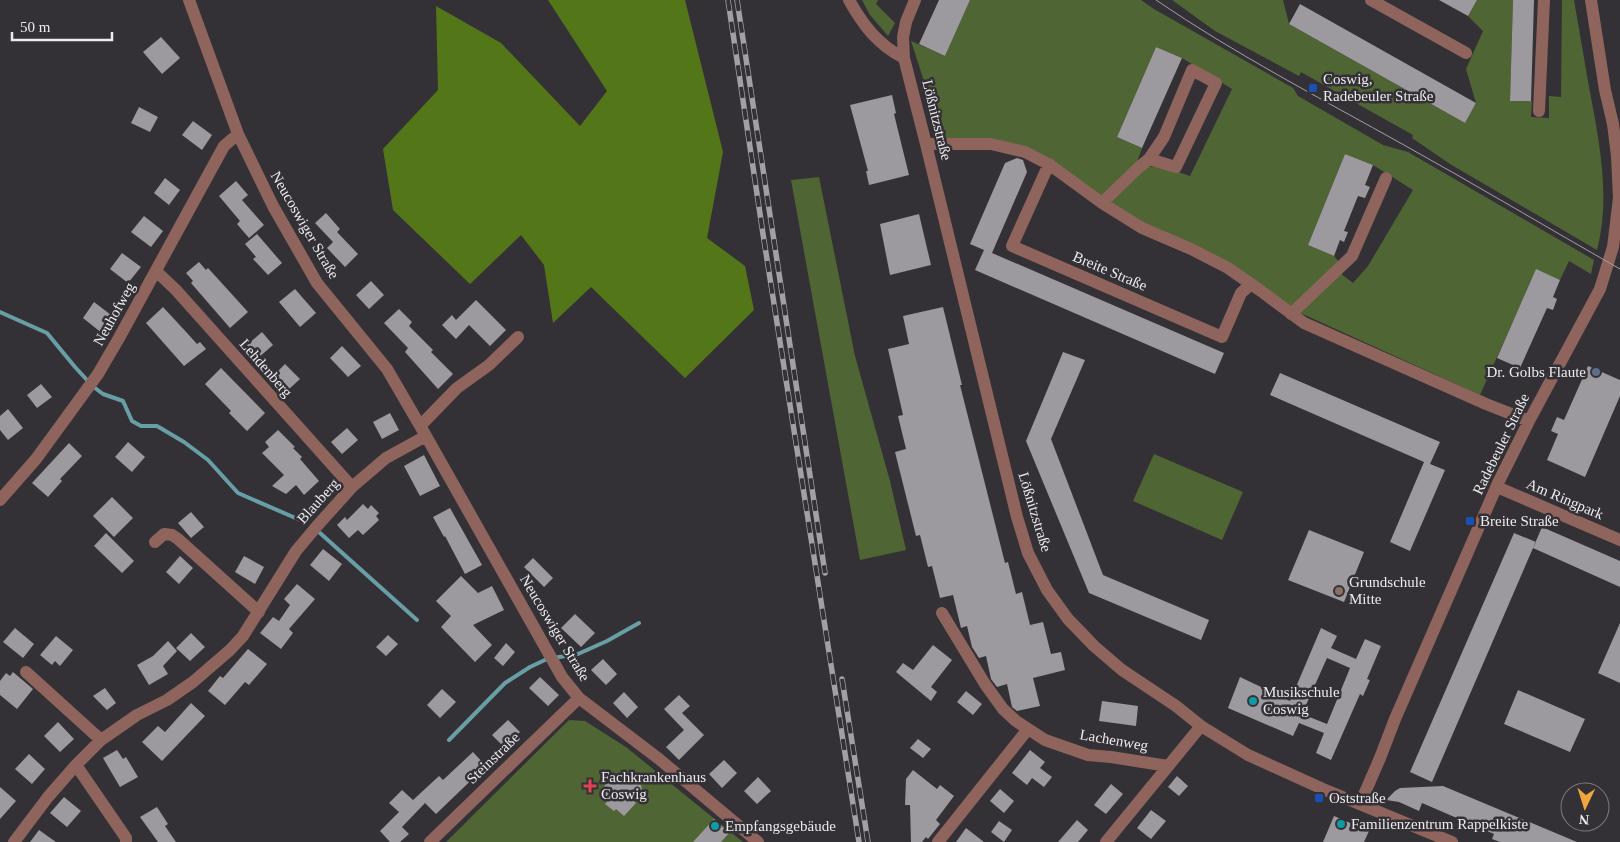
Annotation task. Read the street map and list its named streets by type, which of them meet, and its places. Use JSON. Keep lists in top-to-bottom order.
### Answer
{
  "streets": {
    "street": [
      "Lößnitzstraße",
      "Neucoswiger Straße",
      "Breite Straße",
      "Neuhofweg",
      "Lehdenberg",
      "Radebeuler Straße",
      "Am Ringpark",
      "Blauberg",
      "Lachenweg",
      "Steinstraße"
    ]
  },
  "crossings": [
    ["Lößnitzstraße", "Radebeuler Straße"],
    ["Neucoswiger Straße", "Neuhofweg"],
    ["Neucoswiger Straße", "Blauberg"],
    ["Neucoswiger Straße", "Steinstraße"],
    ["Neuhofweg", "Lehdenberg"],
    ["Lehdenberg", "Blauberg"],
    ["Radebeuler Straße", "Am Ringpark"]
  ],
  "places": {
    "transit": ["Coswig, Radebeuler Straße", "Breite Straße", "Oststraße"],
    "other": [
      "Dr. Golbs Flaute",
      "Grundschule Mitte",
      "Musikschule Coswig",
      "Familienzentrum Rappelkiste",
      "Empfangsgebäude"
    ],
    "health": ["Fachkrankenhaus Coswig"]
  },
  "scale_bar": "50 m",
  "north": "bottom"
}
